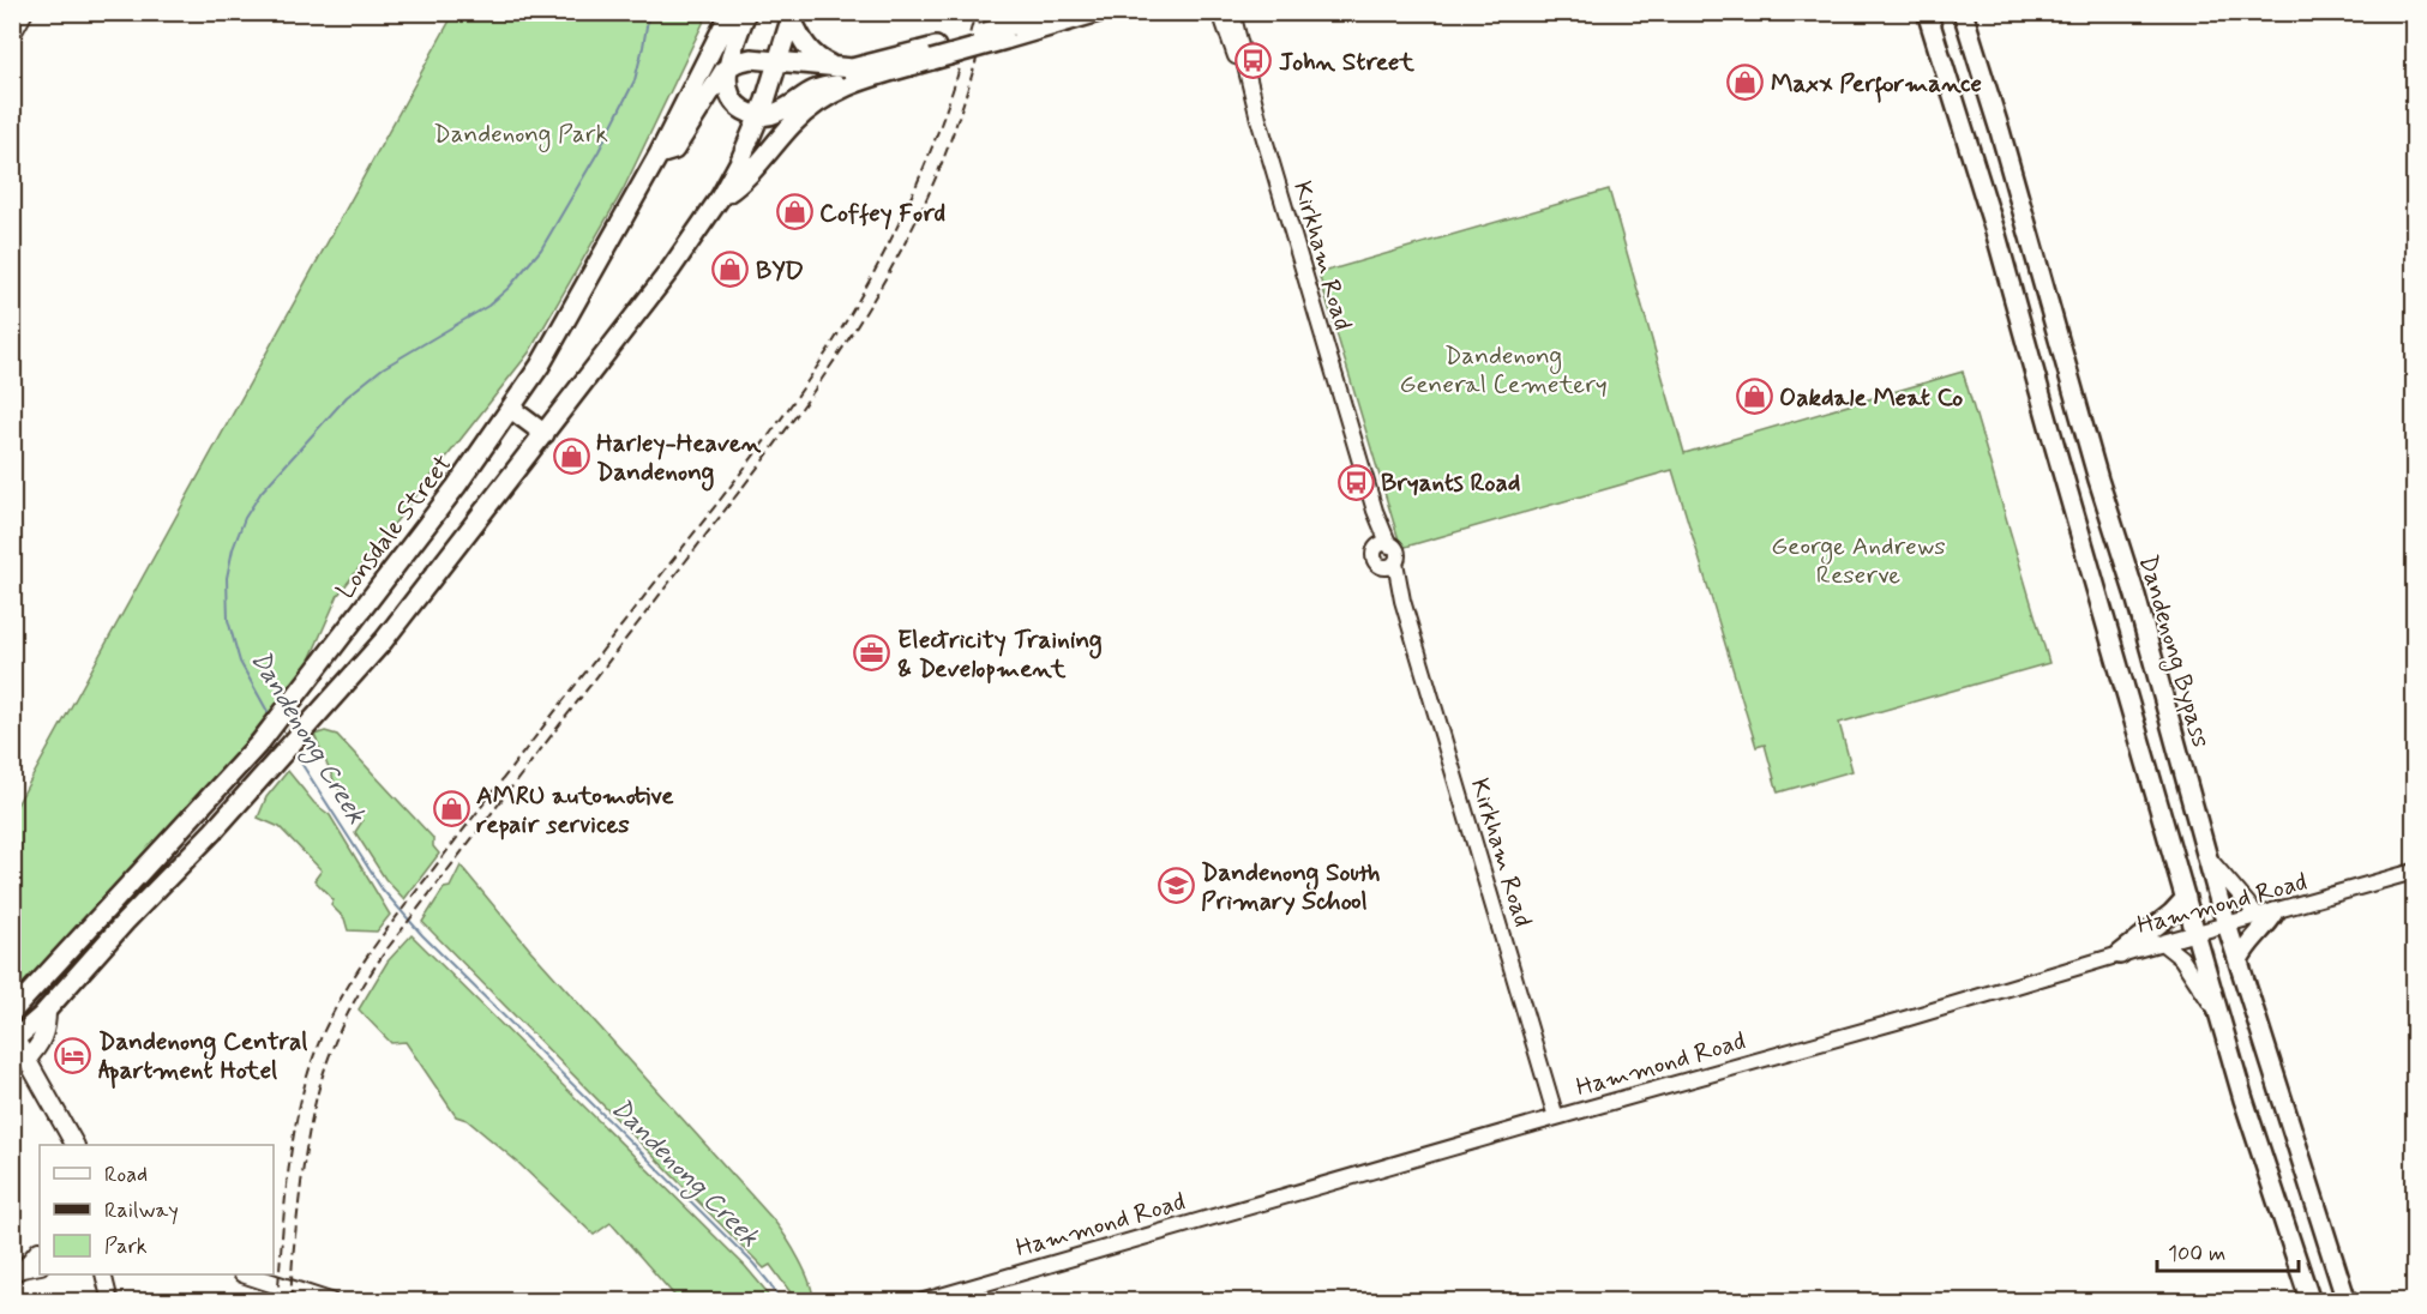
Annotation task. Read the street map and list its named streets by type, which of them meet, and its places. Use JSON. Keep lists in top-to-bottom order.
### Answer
{
  "streets": {
    "highway": ["Lonsdale Street", "Dandenong Bypass"],
    "main road": ["Kirkham Road", "Hammond Road"]
  },
  "crossings": [
    ["Kirkham Road", "Hammond Road"],
    ["Dandenong Bypass", "Hammond Road"]
  ],
  "water": ["Dandenong Creek"],
  "parks": ["Dandenong Park", "Dandenong General Cemetery", "George Andrews Reserve"],
  "places": {
    "bus stop": ["John Street", "Bryants Road"],
    "shop": [
      "Maxx Performance",
      "Coffey Ford",
      "BYD",
      "Oakdale Meat Co",
      "Harley-Heaven Dandenong",
      "AMRU automotive repair services"
    ],
    "office": ["Electricity Training & Development"],
    "school or university": ["Dandenong South Primary School"],
    "hotel": ["Dandenong Central Apartment Hotel"]
  },
  "legend": ["Road", "Railway", "Park"],
  "scale_bar": "100 m"
}
